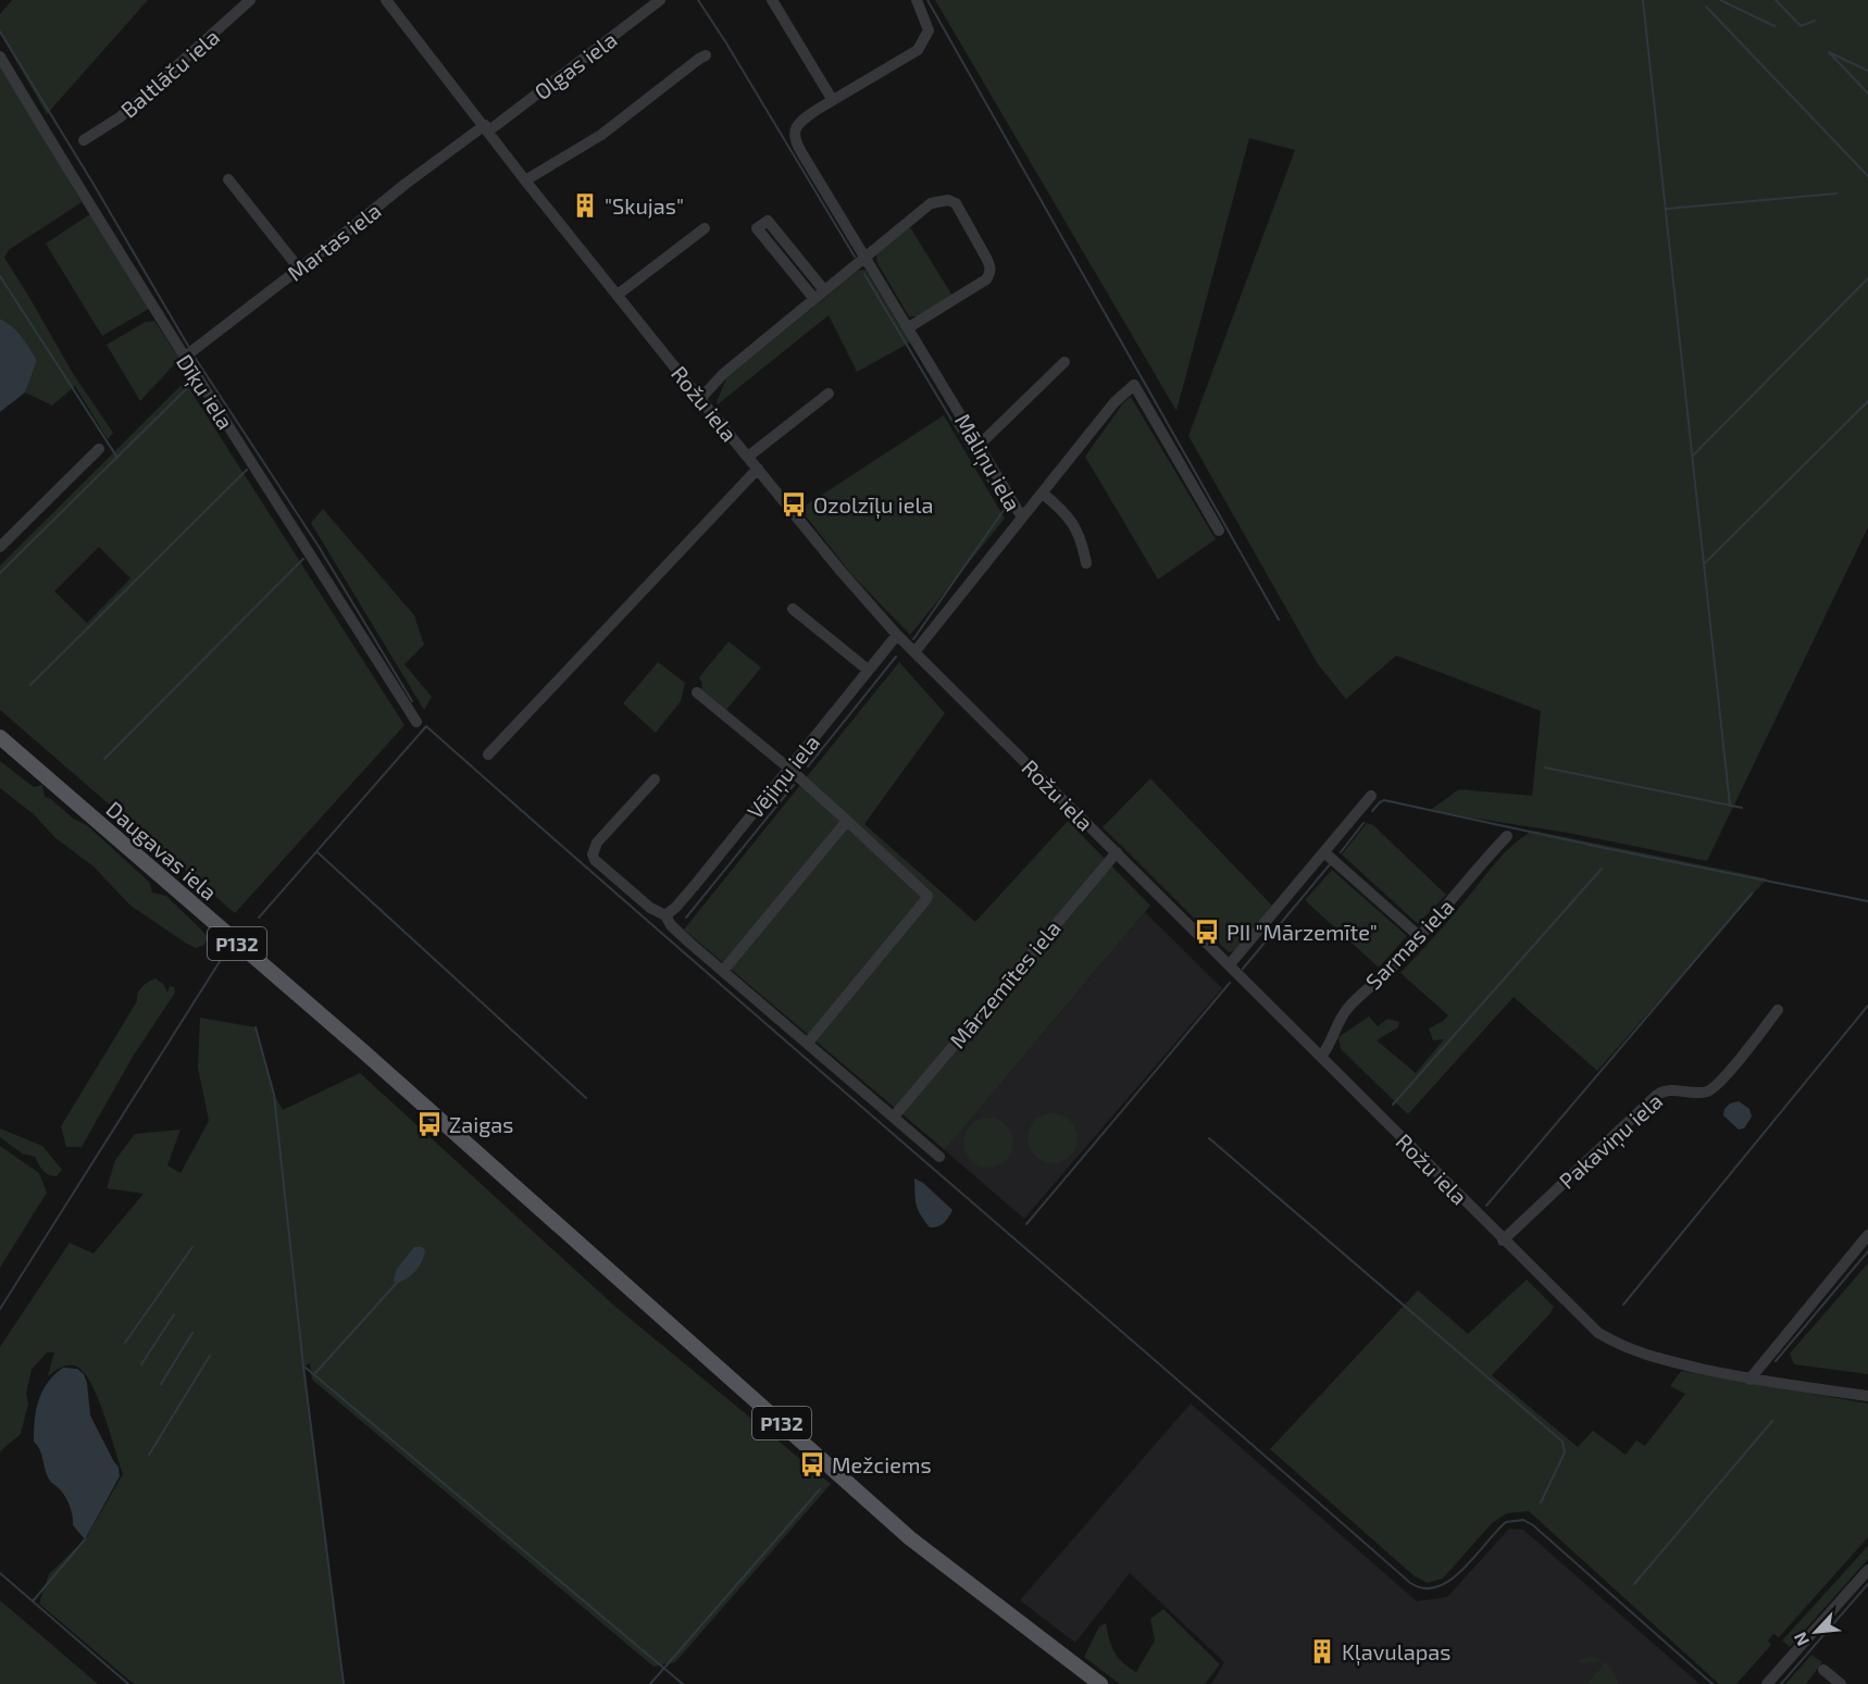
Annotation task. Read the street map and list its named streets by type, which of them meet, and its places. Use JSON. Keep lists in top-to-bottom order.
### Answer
{
  "streets": {
    "main road": ["Daugavas iela", "P132"],
    "street": [
      "Olgas iela",
      "Baltlāču iela",
      "Martas iela",
      "Dīķu iela",
      "Rožu iela",
      "Māliņu iela",
      "Vējiņu iela",
      "Sarmas iela",
      "Mārzemītes iela",
      "Pakaviņu iela"
    ]
  },
  "crossings": [
    ["Olgas iela", "Martas iela"],
    ["Olgas iela", "Rožu iela"],
    ["Martas iela", "Dīķu iela"],
    ["Martas iela", "Rožu iela"],
    ["Rožu iela", "Māliņu iela"],
    ["Rožu iela", "Vējiņu iela"],
    ["Rožu iela", "Sarmas iela"],
    ["Rožu iela", "Mārzemītes iela"],
    ["Rožu iela", "Pakaviņu iela"]
  ],
  "places": {
    "building": ["\"Skujas\"", "Kļavulapas"],
    "bus stop": [
      "Ozolzīļu iela",
      "PII \"Mārzemīte\"",
      "Zaigas",
      "Mežciems"
    ]
  },
  "north": "bottom left"
}
